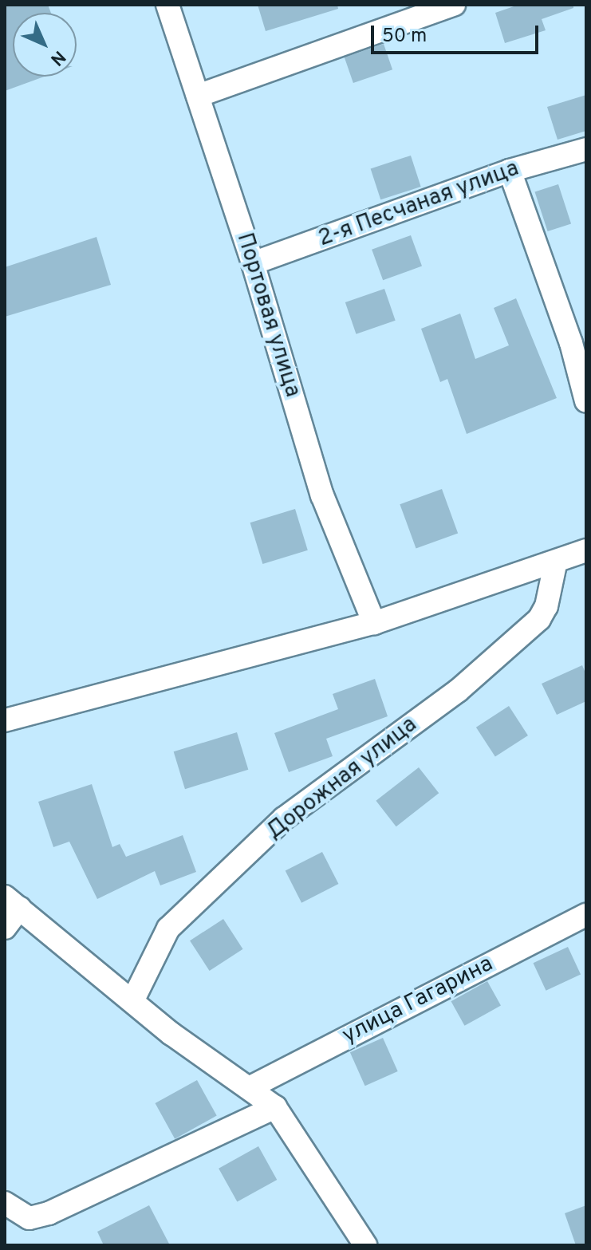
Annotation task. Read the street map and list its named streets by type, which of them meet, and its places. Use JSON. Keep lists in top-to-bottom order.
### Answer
{
  "streets": {
    "street": [
      "2-я Песчаная улица",
      "Портовая улица",
      "Дорожная улица",
      "улица Гагарина"
    ]
  },
  "crossings": [
    ["2-я Песчаная улица", "Портовая улица"]
  ],
  "scale_bar": "50 m",
  "north": "bottom right"
}
